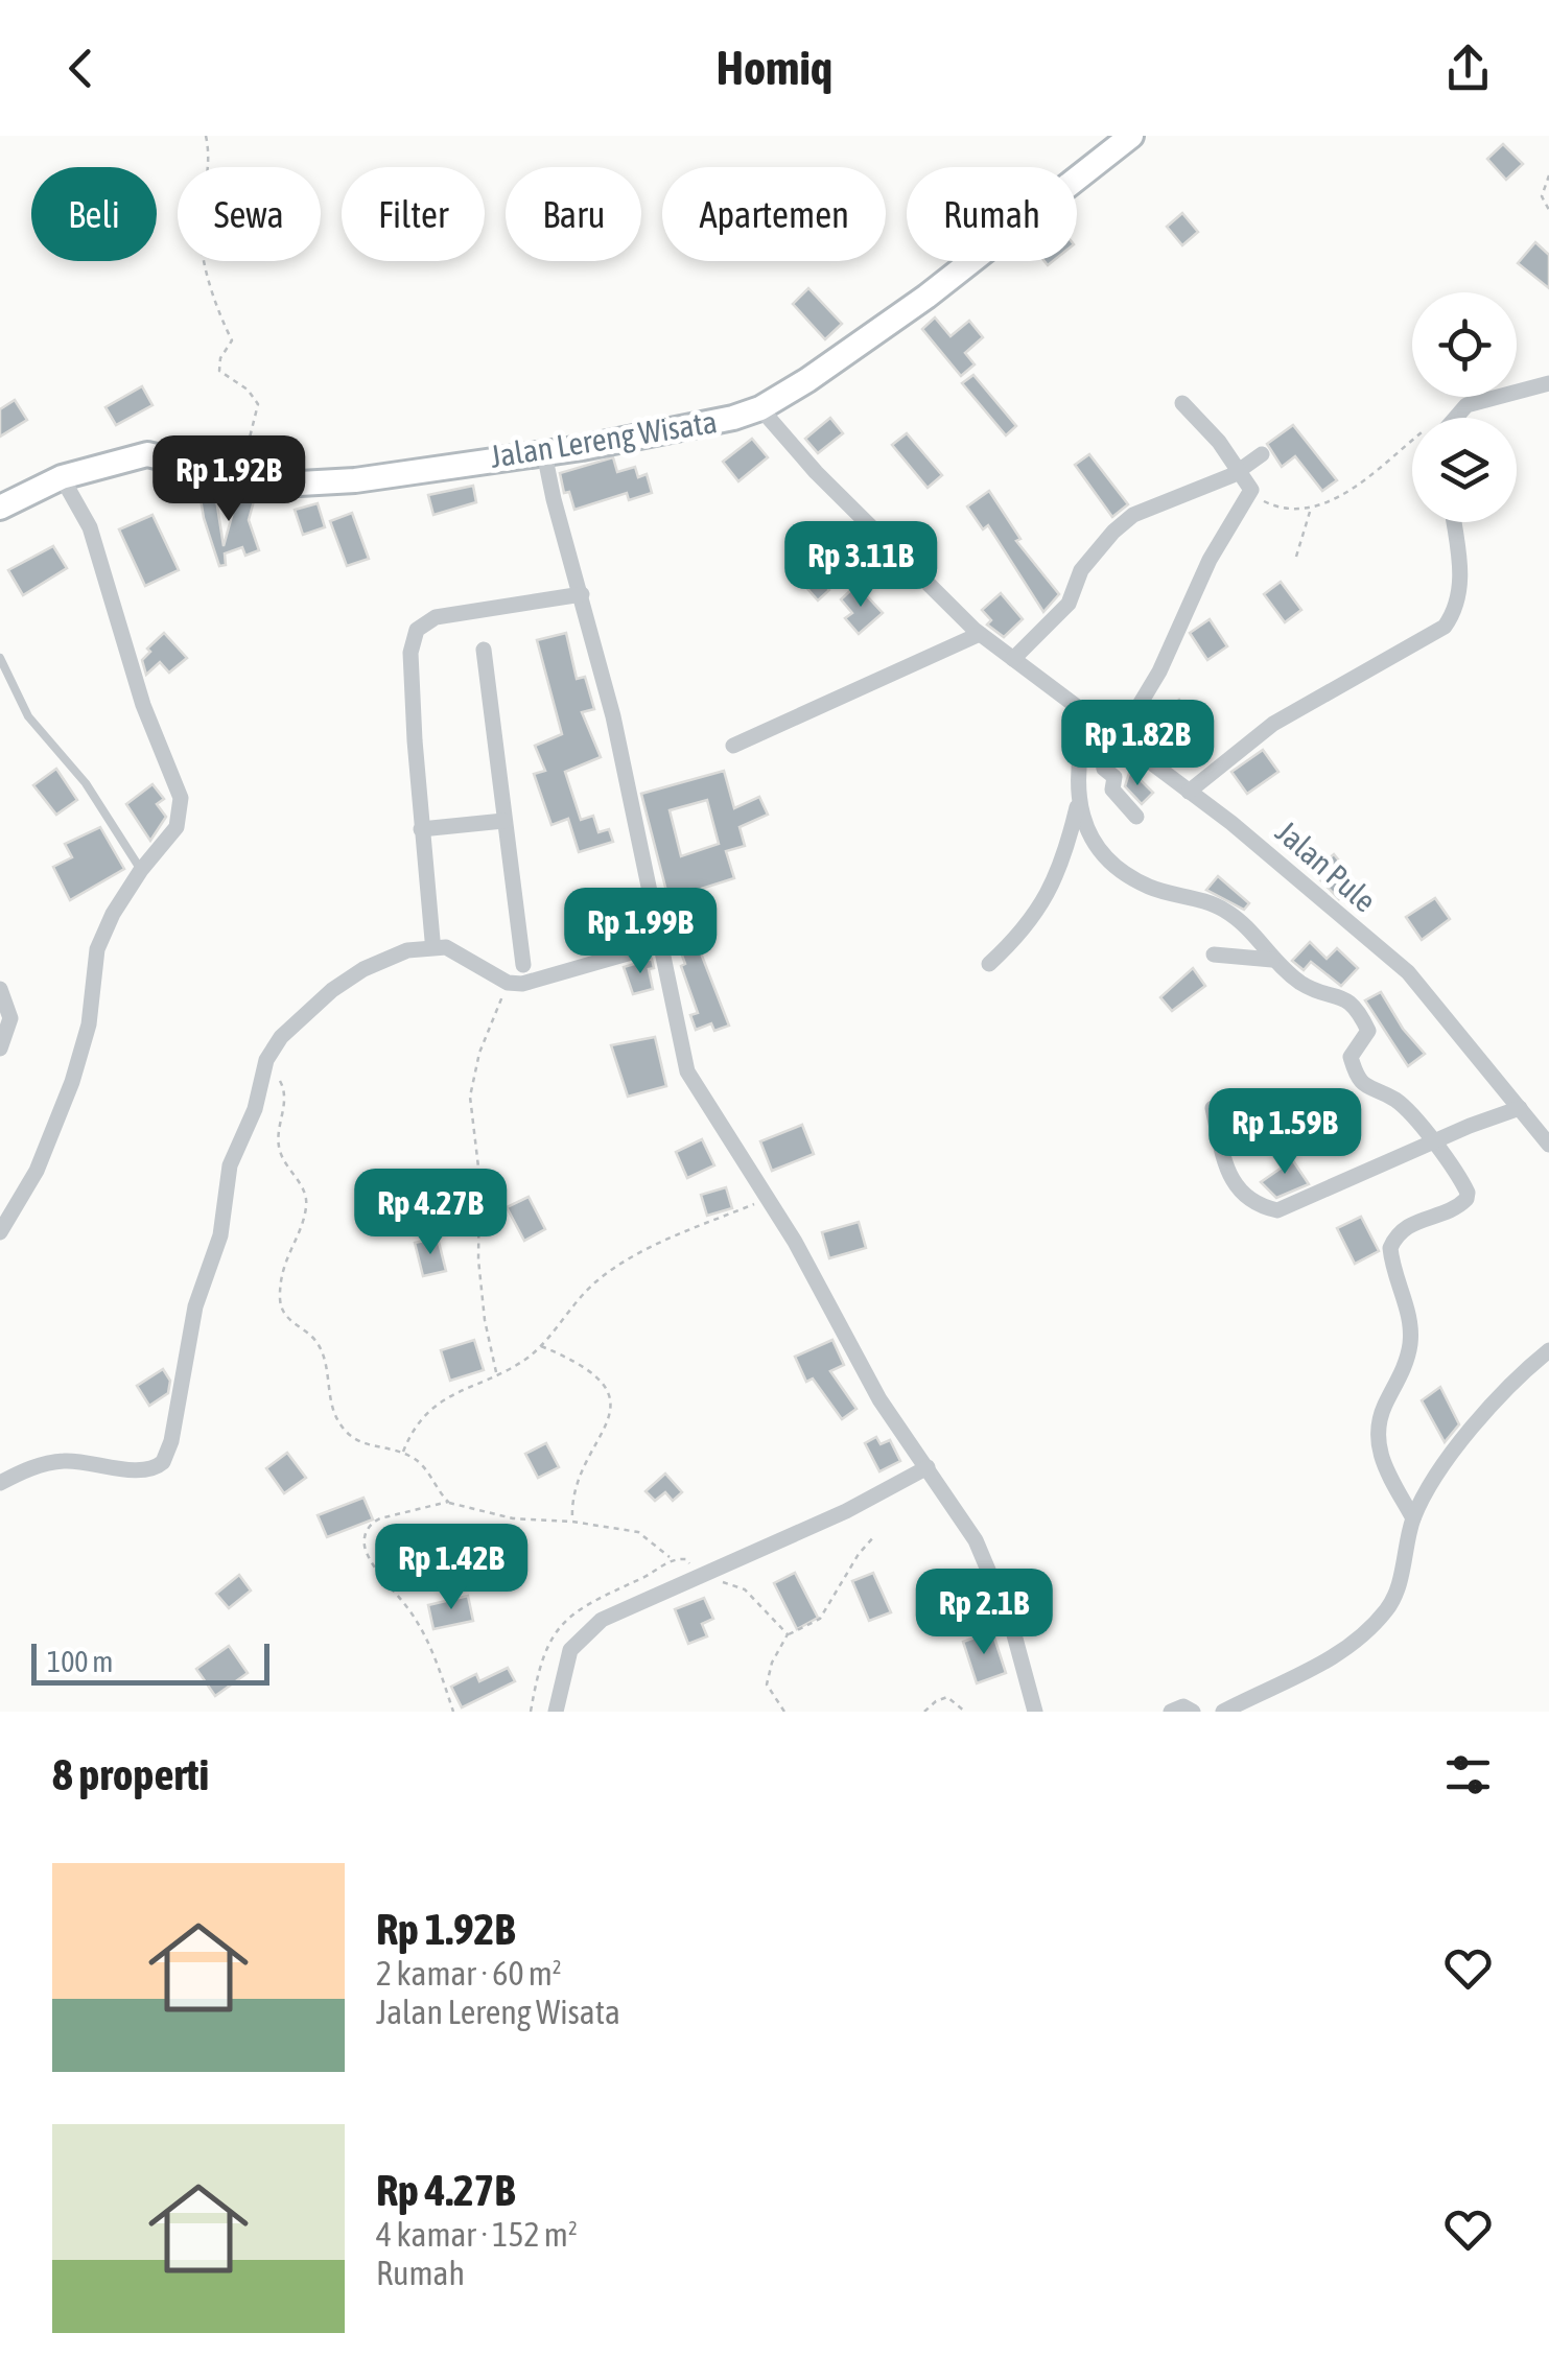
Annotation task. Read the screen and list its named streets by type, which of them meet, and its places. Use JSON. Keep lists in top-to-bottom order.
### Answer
{
  "streets": {
    "main road": ["Jalan Lereng Wisata"],
    "street": ["Jalan Pule"]
  },
  "crossings": [
    ["Jalan Lereng Wisata", "Jalan Pule"]
  ],
  "scale_bar": "100 m",
  "page": {
    "header": "Homiq",
    "chip": [
      "Beli",
      "Sewa",
      "Filter",
      "Baru",
      "Apartemen",
      "Rumah"
    ],
    "price": [
      "Rp 1.92B",
      "Rp 3.11B",
      "Rp 1.82B",
      "Rp 1.99B",
      "Rp 1.59B",
      "Rp 4.27B",
      "Rp 1.42B",
      "Rp 2.1B"
    ],
    "scale": "100 m",
    "heading": "8 properti",
    "list": [
      {
        "name": "Rp 1.92B",
        "note": "2 kamar · 60 m² · Jalan Lereng Wisata"
      },
      {
        "name": "Rp 4.27B",
        "note": "4 kamar · 152 m² · Rumah"
      }
    ]
  }
}
